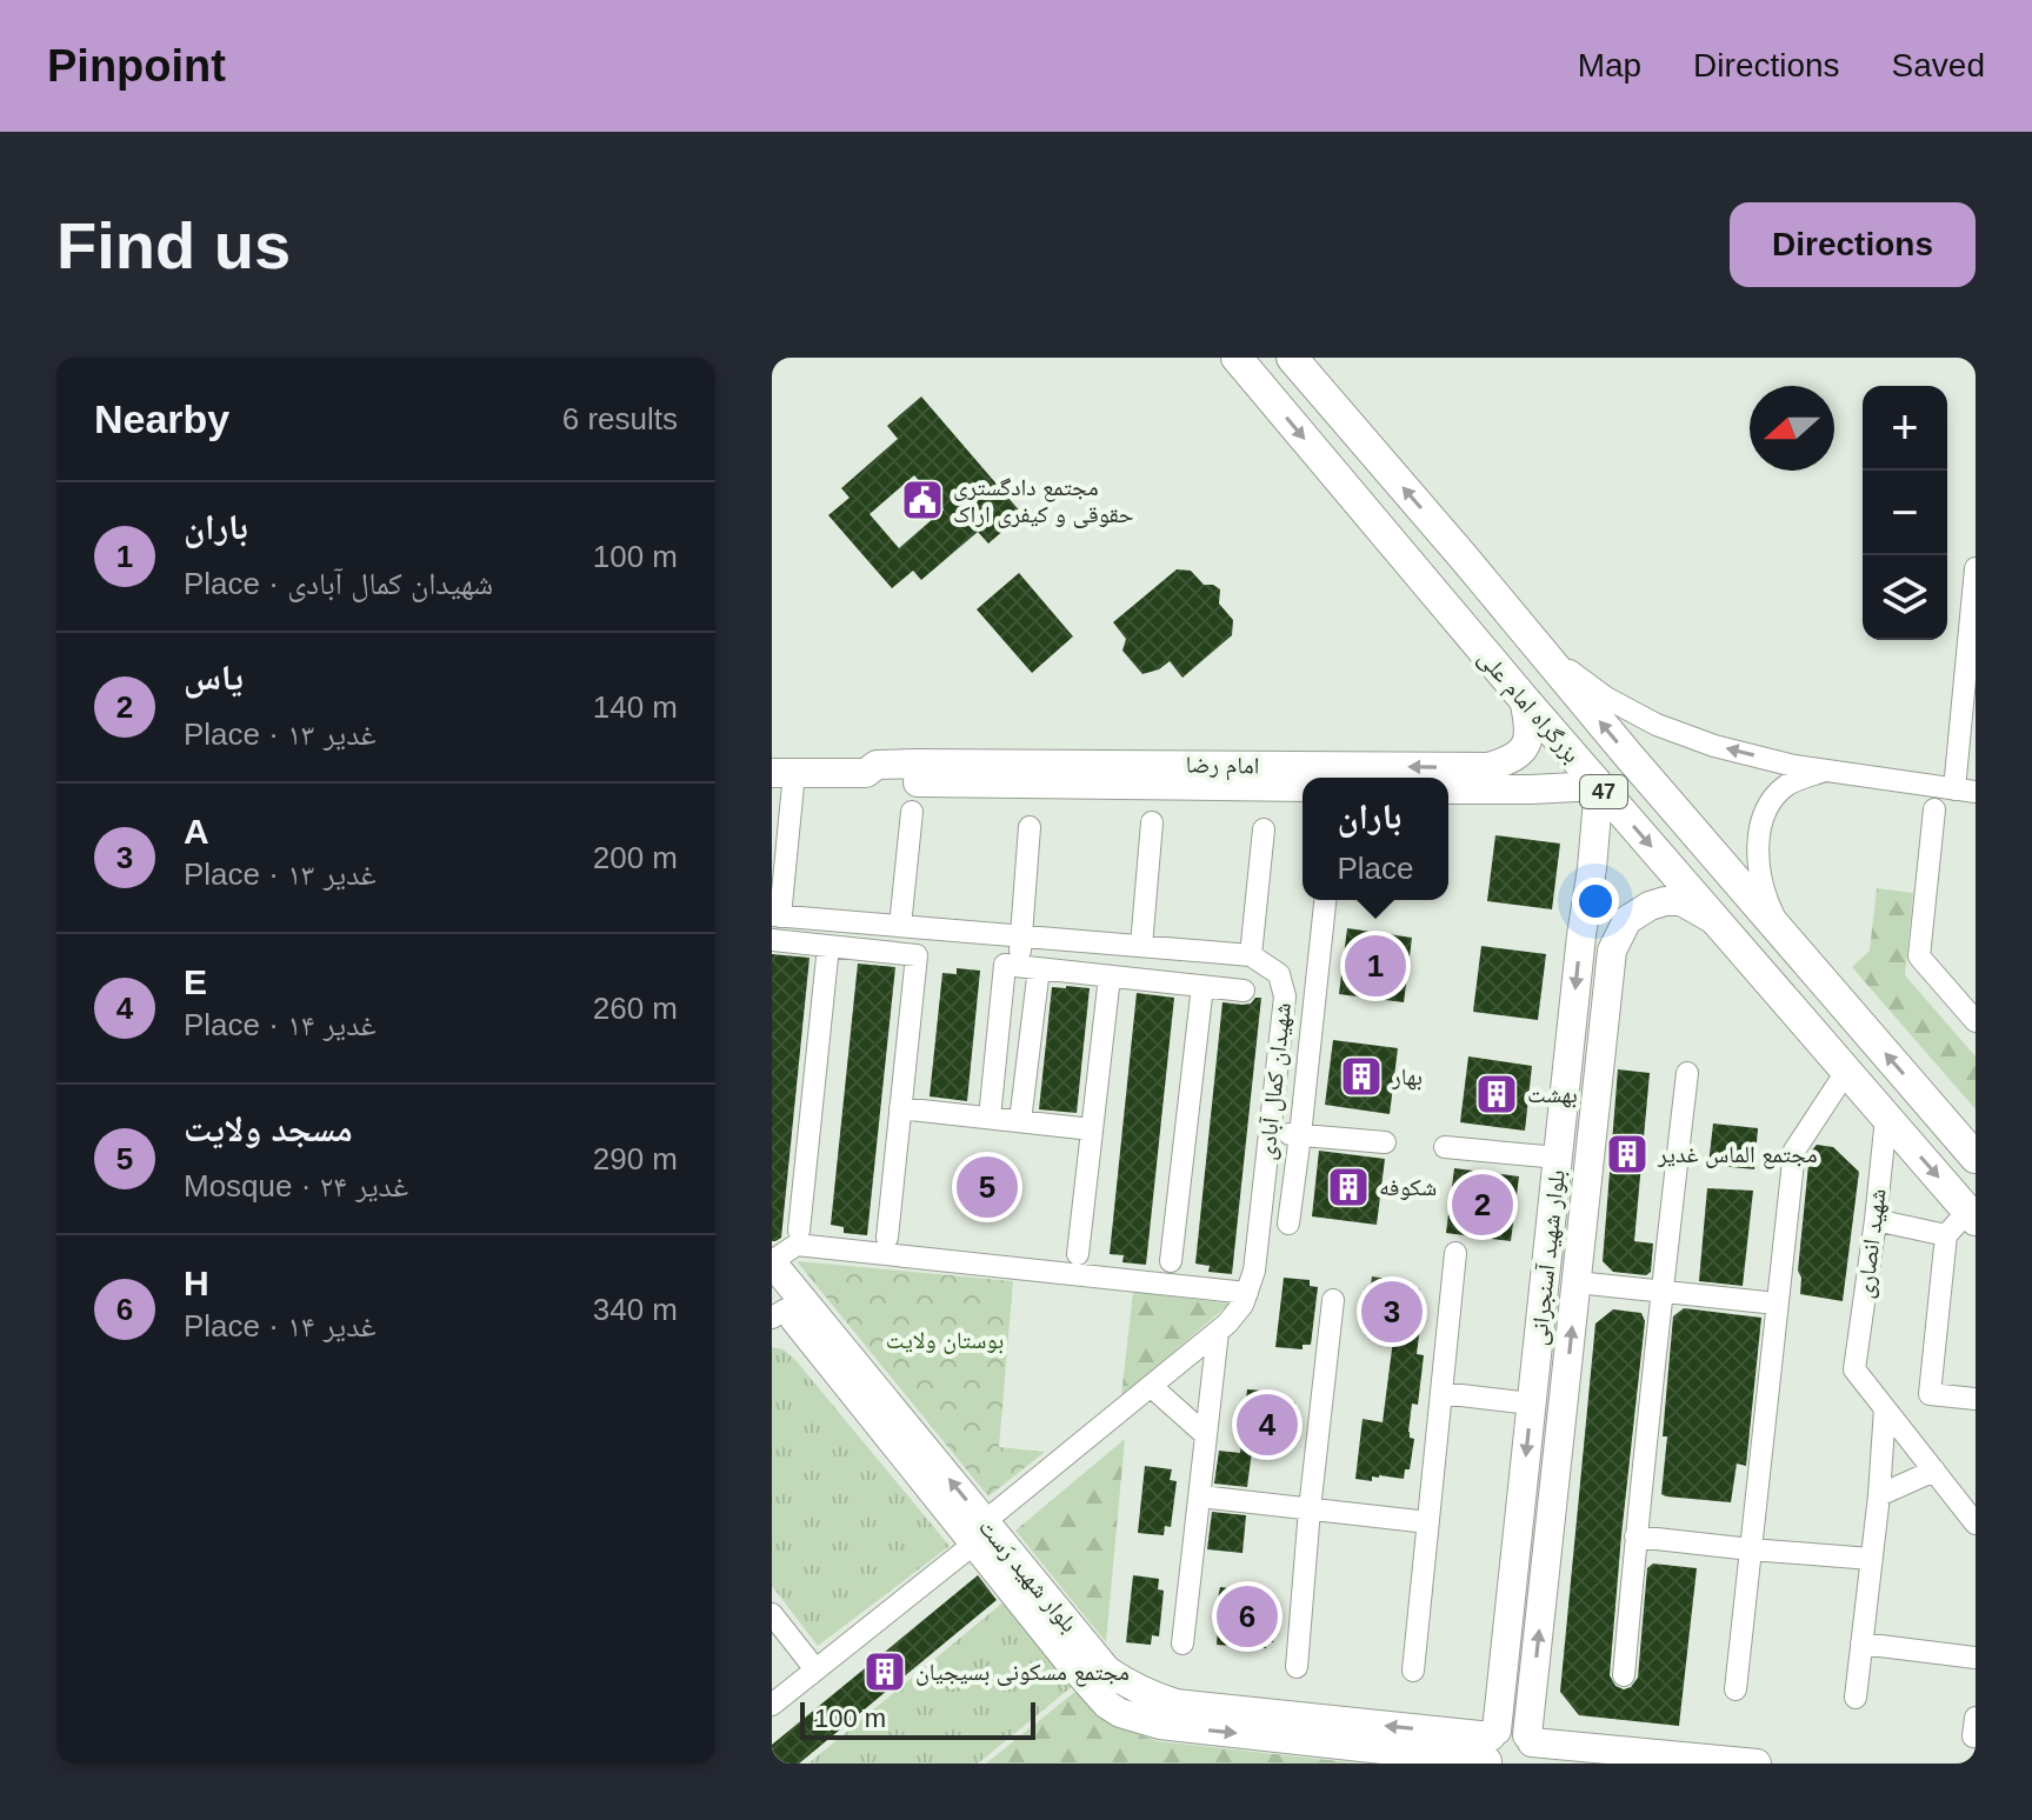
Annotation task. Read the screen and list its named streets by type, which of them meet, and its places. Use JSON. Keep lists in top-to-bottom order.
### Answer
{
  "streets": {
    "highway": ["بزرگراه امام علی", "47"],
    "main road": ["امام رضا", "بلوار شهید آسنجرانی", "بلوار شهید رَست"],
    "street": ["شهیدان کمال آبادی", "شهید انصاری"]
  },
  "crossings": [
    ["بزرگراه امام علی", "امام رضا"],
    ["بزرگراه امام علی", "شهید انصاری"],
    ["بزرگراه امام علی", "بلوار شهید آسنجرانی"],
    ["امام رضا", "بلوار شهید آسنجرانی"],
    ["شهیدان کمال آبادی", "بلوار شهید رَست"],
    ["بلوار شهید آسنجرانی", "بلوار شهید رَست"]
  ],
  "parks": ["بوستان ولایت"],
  "places": {
    "public building": ["مجتمع دادگستری حقوقی و کیفری اراک"],
    "building": [
      "بهار",
      "بهشت",
      "مجتمع الماس غدیر",
      "شکوفه",
      "مجتمع مسکونی بسیجیان"
    ]
  },
  "scale_bar": "100 m",
  "north": "left",
  "page": {
    "header": "Pinpoint",
    "nav": ["Map", "Directions", "Saved"],
    "buttons": "Directions",
    "title": "Find us",
    "heading": ["Nearby", "6 results"],
    "map_buttons": ["+", "−"],
    "list": [
      {
        "mark": "1",
        "name": "باران",
        "note": "Place · شهیدان کمال آبادی",
        "value": "100 m"
      },
      {
        "mark": "2",
        "name": "یاس",
        "note": "Place · غدیر ۱۳",
        "value": "140 m"
      },
      {
        "mark": "3",
        "name": "A",
        "note": "Place · غدیر ۱۳",
        "value": "200 m"
      },
      {
        "mark": "4",
        "name": "E",
        "note": "Place · غدیر ۱۴",
        "value": "260 m"
      },
      {
        "mark": "5",
        "name": "مسجد ولایت",
        "note": "Mosque · غدیر ۲۴",
        "value": "290 m"
      },
      {
        "mark": "6",
        "name": "H",
        "note": "Place · غدیر ۱۴",
        "value": "340 m"
      }
    ],
    "popup": ["باران", "Place"],
    "pins": [
      "1",
      "5",
      "2",
      "3",
      "4",
      "6"
    ],
    "scale": "100 m"
  }
}
